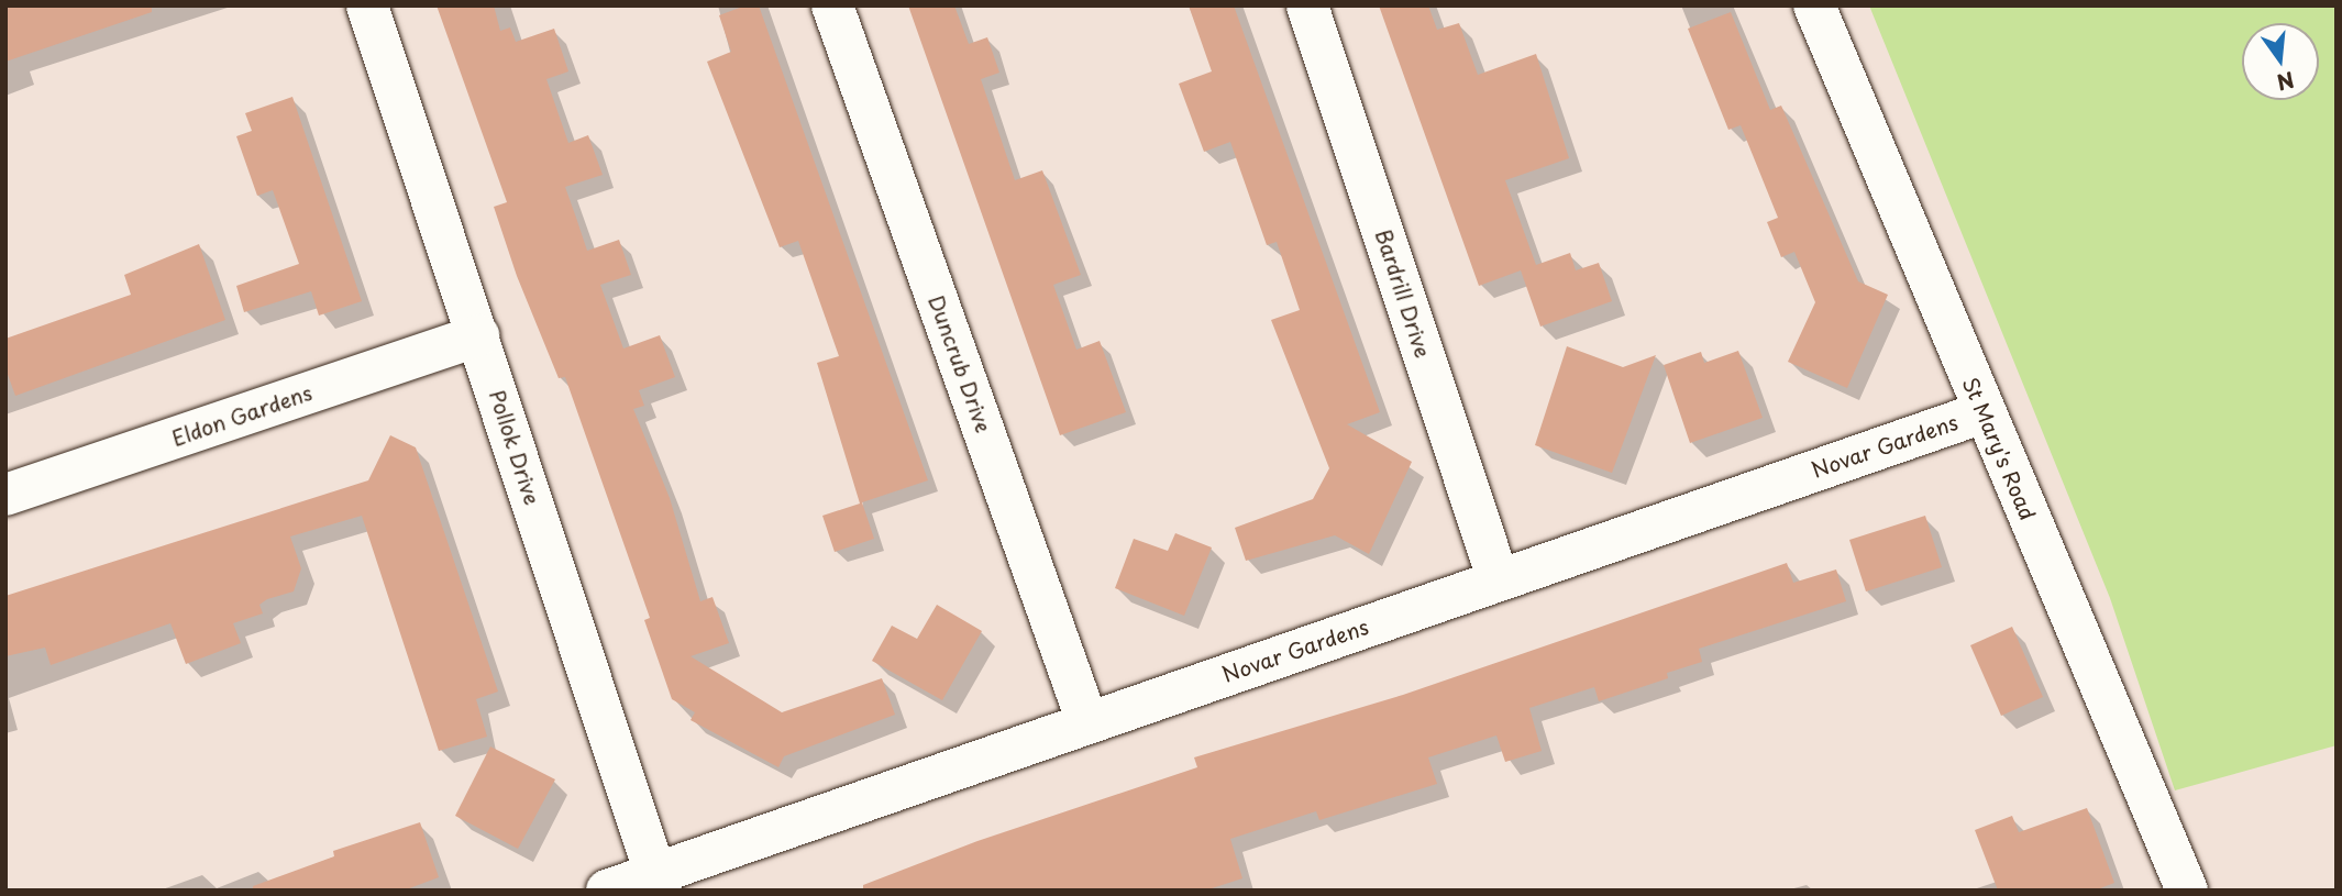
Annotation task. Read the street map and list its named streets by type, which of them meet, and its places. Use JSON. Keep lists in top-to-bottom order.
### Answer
{
  "streets": {
    "street": [
      "Bardrill Drive",
      "Duncrub Drive",
      "Eldon Gardens",
      "Novar Gardens",
      "Pollok Drive",
      "St Mary's Road"
    ]
  },
  "crossings": [
    ["Bardrill Drive", "Novar Gardens"],
    ["Duncrub Drive", "Novar Gardens"],
    ["Eldon Gardens", "Pollok Drive"],
    ["Novar Gardens", "Pollok Drive"],
    ["Novar Gardens", "St Mary's Road"]
  ],
  "north": "bottom"
}
